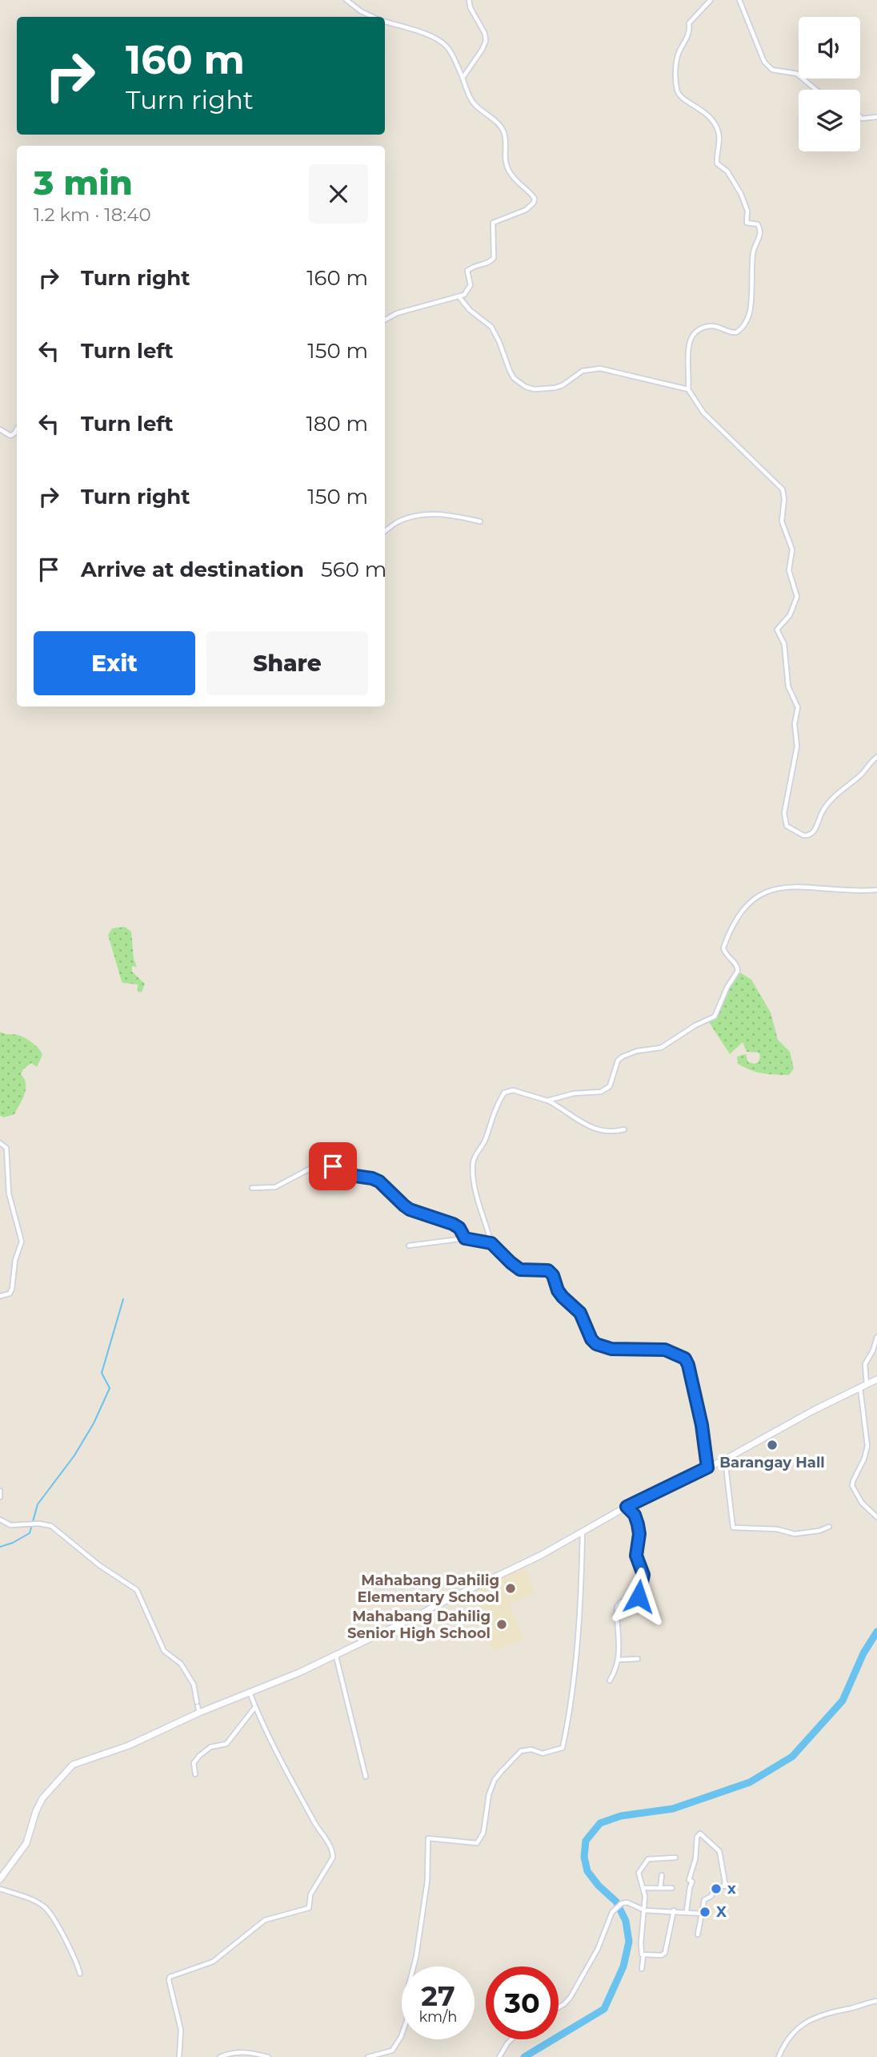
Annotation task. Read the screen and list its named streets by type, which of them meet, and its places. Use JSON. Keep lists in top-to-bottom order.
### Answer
{
  "places": [
    "Barangay Hall",
    "Mahabang Dahilig Elementary School",
    "Mahabang Dahilig Senior High School",
    "x",
    "X"
  ],
  "page": {
    "turn": ["160 m", "Turn right"],
    "heading": ["3 min", "1.2 km · 18:40"],
    "list": [
      {
        "name": "Turn right",
        "value": "160 m"
      },
      {
        "name": "Turn left",
        "value": "150 m"
      },
      {
        "name": "Turn left",
        "value": "180 m"
      },
      {
        "name": "Turn right",
        "value": "150 m"
      },
      {
        "name": "Arrive at destination",
        "value": "560 m"
      }
    ],
    "buttons": ["Exit", "Share"],
    "speed": "27 km/h",
    "limit": "30"
  }
}
